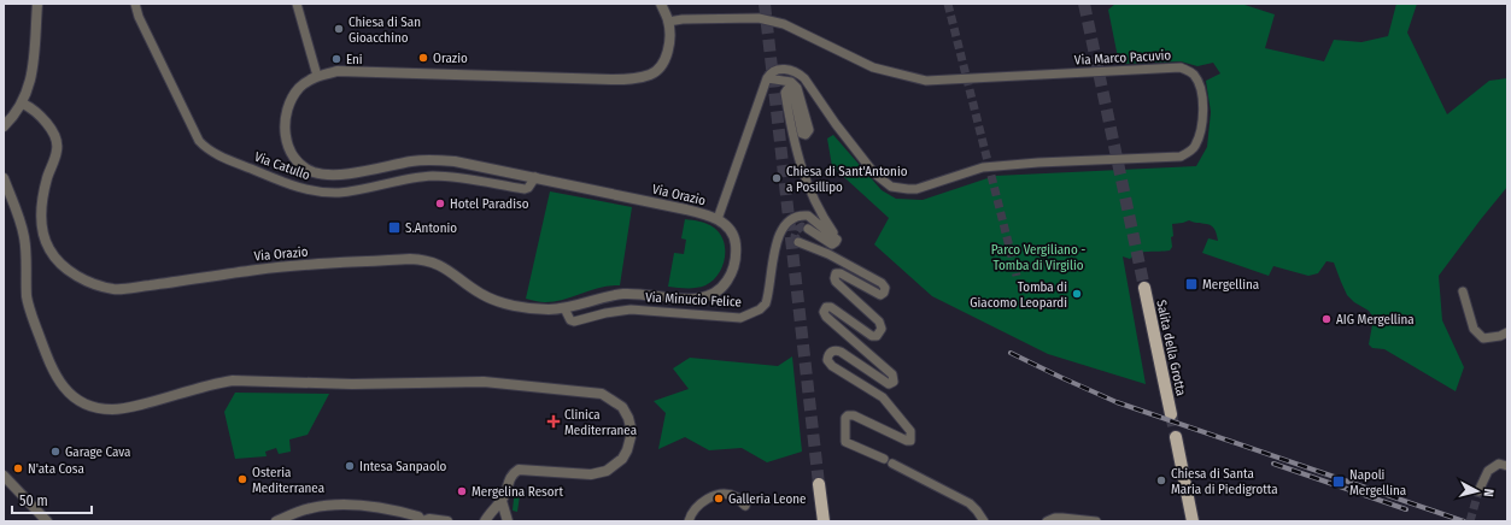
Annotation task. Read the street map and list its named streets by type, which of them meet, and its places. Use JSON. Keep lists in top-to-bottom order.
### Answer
{
  "streets": {
    "main road": ["Salita della Grotta"],
    "street": [
      "Via Marco Pacuvio",
      "Via Catullo",
      "Via Orazio",
      "Via Minucio Felice"
    ]
  },
  "crossings": [
    ["Via Marco Pacuvio", "Via Orazio"],
    ["Via Catullo", "Via Orazio"],
    ["Via Orazio", "Via Minucio Felice"]
  ],
  "parks": ["Parco Vergiliano - Tomba di Virgilio"],
  "places": {
    "other": [
      "Chiesa di San Gioacchino",
      "Orazio",
      "Eni",
      "Chiesa di Sant'Antonio a Posillipo",
      "Hotel Paradiso",
      "Tomba di Giacomo Leopardi",
      "AIG Mergellina",
      "Garage Cava",
      "Intesa Sanpaolo",
      "N'ata Cosa",
      "Osteria Mediterranea",
      "Chiesa di Santa Maria di Piedigrotta",
      "Mergelina Resort",
      "Galleria Leone"
    ],
    "transit": ["S.Antonio", "Mergellina", "Napoli Mergellina"],
    "health": ["Clinica Mediterranea"]
  },
  "scale_bar": "50 m",
  "north": "right"
}
